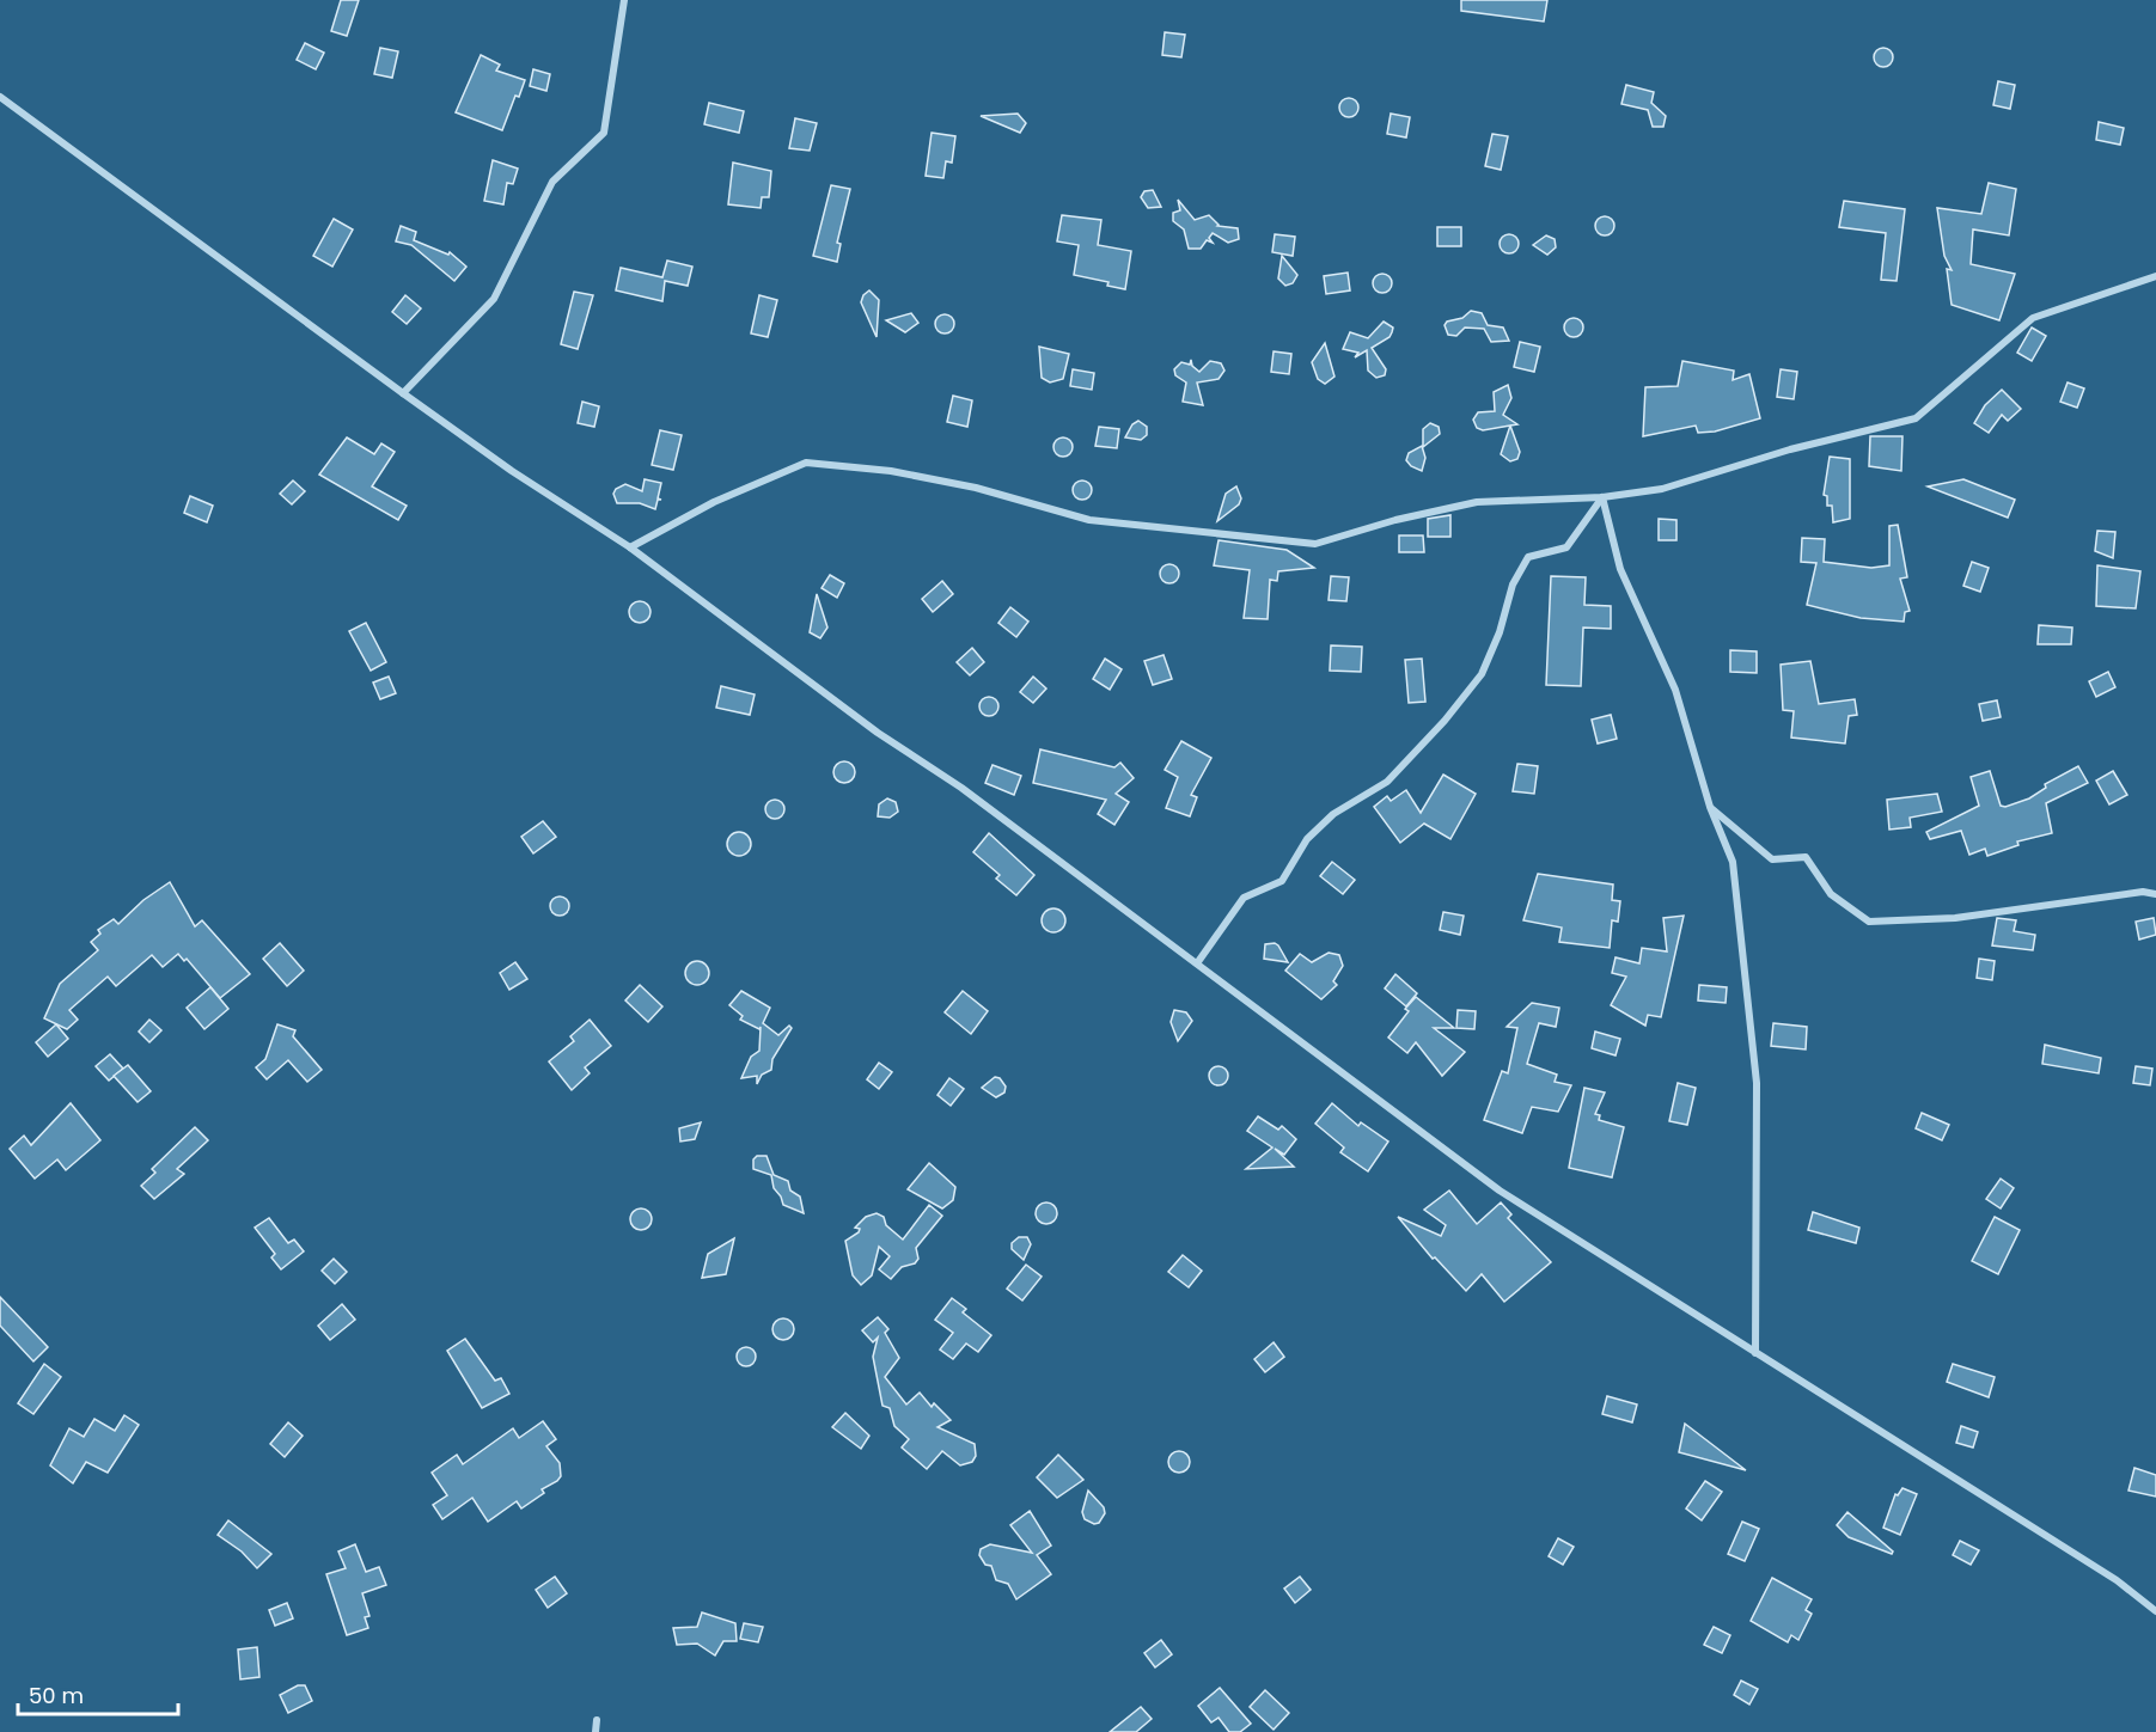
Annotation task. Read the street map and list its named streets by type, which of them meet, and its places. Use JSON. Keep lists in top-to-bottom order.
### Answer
{
  "scale_bar": "50 m"
}
